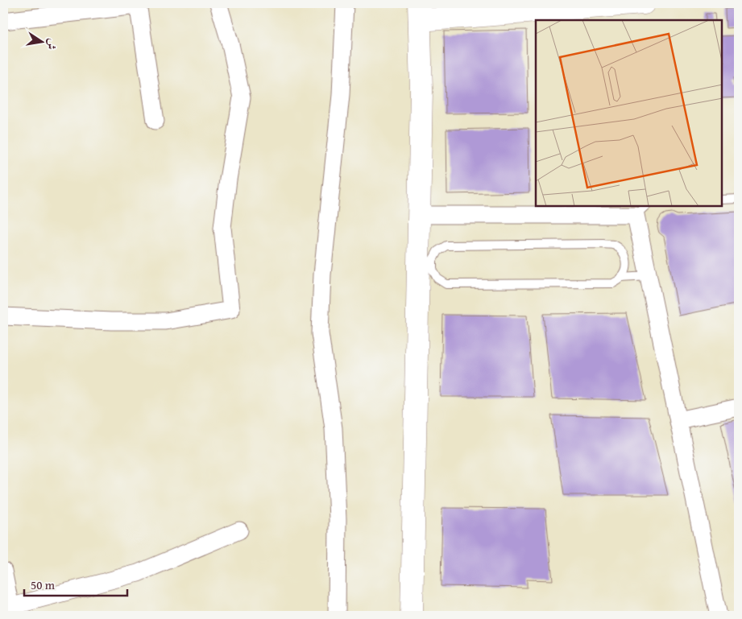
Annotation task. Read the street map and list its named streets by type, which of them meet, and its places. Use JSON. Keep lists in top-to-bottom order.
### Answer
{
  "scale_bar": "50 m",
  "north": "right"
}
